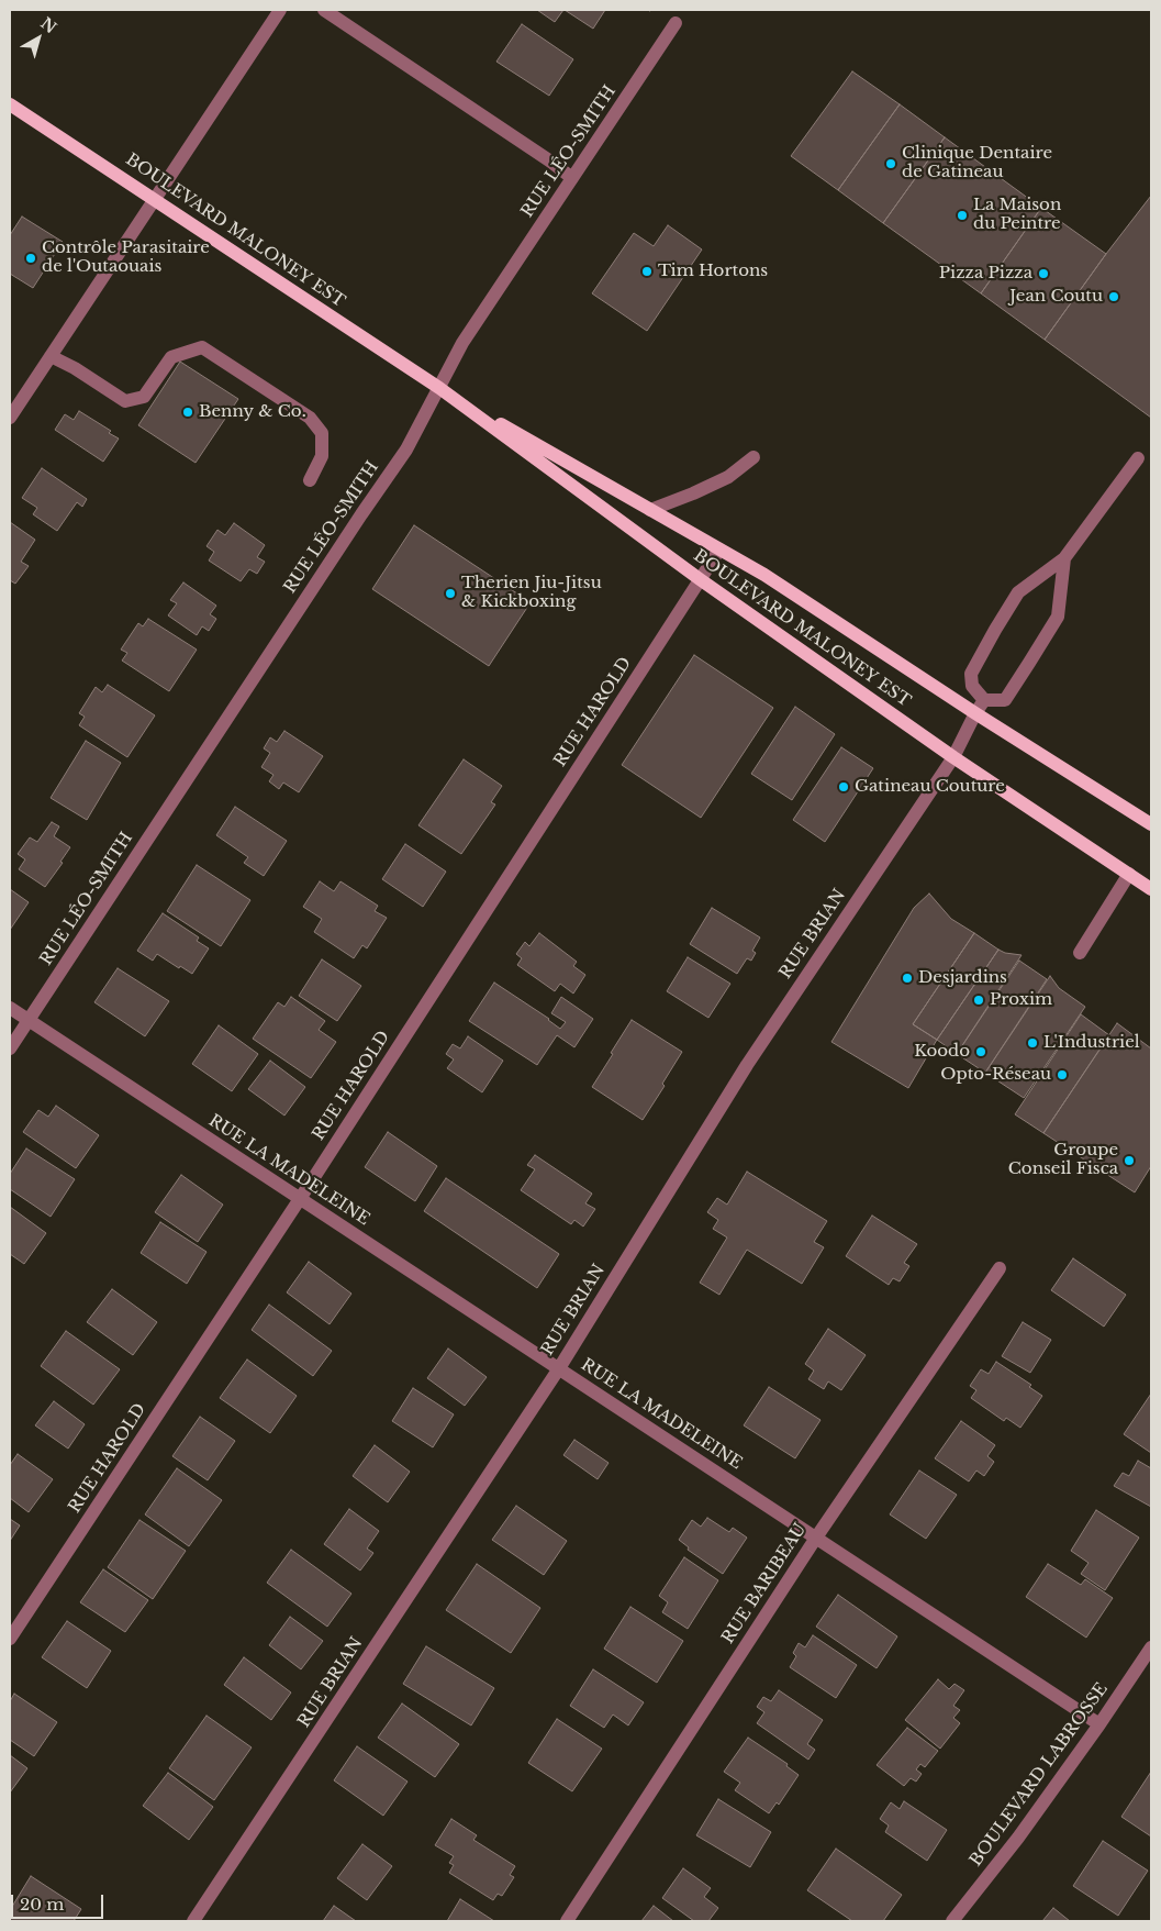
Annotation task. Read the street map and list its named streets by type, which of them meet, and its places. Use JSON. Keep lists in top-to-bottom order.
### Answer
{
  "streets": {
    "main road": ["BOULEVARD MALONEY EST"],
    "street": [
      "RUE LÉO-SMITH",
      "RUE HAROLD",
      "RUE BRIAN",
      "RUE LA MADELEINE",
      "RUE BARIBEAU",
      "BOULEVARD LABROSSE"
    ]
  },
  "crossings": [
    ["RUE LÉO-SMITH", "BOULEVARD MALONEY EST"],
    ["RUE LÉO-SMITH", "RUE LA MADELEINE"],
    ["BOULEVARD MALONEY EST", "RUE HAROLD"],
    ["BOULEVARD MALONEY EST", "RUE BRIAN"],
    ["RUE HAROLD", "RUE LA MADELEINE"],
    ["RUE BRIAN", "RUE LA MADELEINE"],
    ["RUE LA MADELEINE", "RUE BARIBEAU"],
    ["RUE LA MADELEINE", "BOULEVARD LABROSSE"]
  ],
  "places": [
    "Clinique Dentaire de Gatineau",
    "La Maison du Peintre",
    "Contrôle Parasitaire de l'Outaouais",
    "Tim Hortons",
    "Pizza Pizza",
    "Jean Coutu",
    "Benny & Co.",
    "Therien Jiu-Jitsu & Kickboxing",
    "Gatineau Couture",
    "Desjardins",
    "Proxim",
    "L'Industriel",
    "Koodo",
    "Opto-Réseau",
    "Groupe Conseil Fisca"
  ],
  "scale_bar": "20 m",
  "north": "top right"
}
